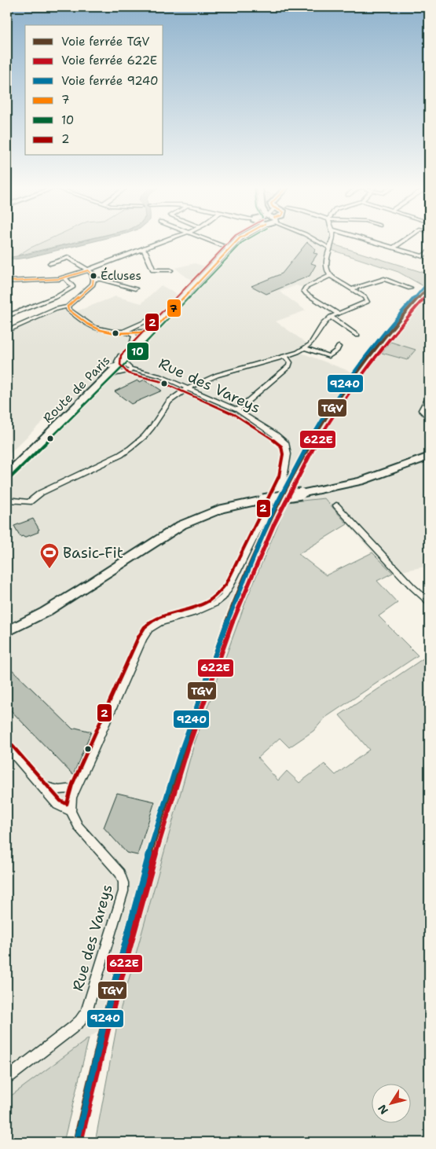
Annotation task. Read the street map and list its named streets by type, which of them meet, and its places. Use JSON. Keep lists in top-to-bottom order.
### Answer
{
  "streets": {
    "main road": ["Route de Paris"],
    "street": ["Rue des Vareys"]
  },
  "crossings": [
    ["Rue des Vareys", "Route de Paris"]
  ],
  "places": {
    "other": ["Écluses"],
    "sports": ["Basic-Fit"]
  },
  "lines": [
    "transit line 7",
    "transit line 10",
    "transit line 2",
    "rail line TGV",
    "rail line 9240",
    "rail line 622E"
  ],
  "legend": [
    "Voie ferrée TGV",
    "Voie ferrée 622E",
    "Voie ferrée 9240",
    "7",
    "10",
    "2"
  ],
  "north": "bottom left"
}
